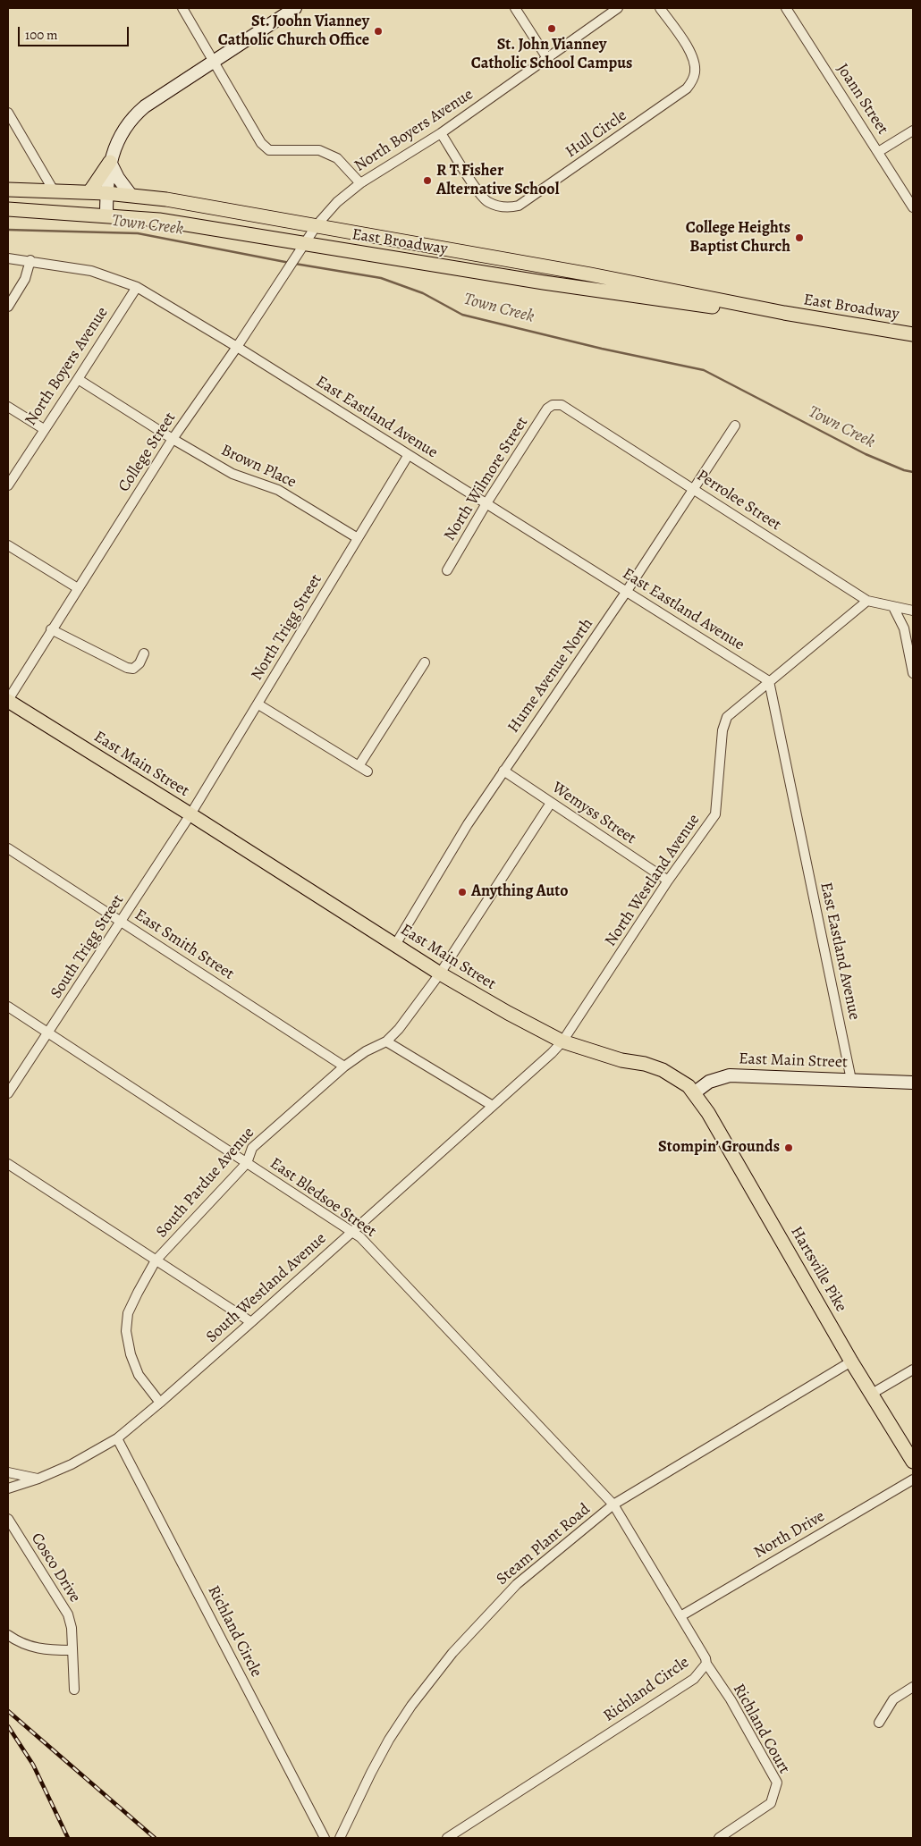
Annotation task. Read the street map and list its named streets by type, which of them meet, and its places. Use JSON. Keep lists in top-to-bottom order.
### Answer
{
  "streets": {
    "main road": ["East Broadway", "East Main Street", "Hartsville Pike"],
    "street": [
      "Joann Street",
      "North Boyers Avenue",
      "Hull Circle",
      "East Eastland Avenue",
      "College Street",
      "Brown Place",
      "North Wilmore Street",
      "Perrolee Street",
      "North Trigg Street",
      "Hume Avenue North",
      "Wemyss Street",
      "North Westland Avenue",
      "East Smith Street",
      "South Trigg Street",
      "South Pardue Avenue",
      "East Bledsoe Street",
      "South Westland Avenue",
      "North Drive",
      "Steam Plant Road",
      "Cosco Drive",
      "Richland Circle",
      "Richland Court"
    ]
  },
  "crossings": [
    ["North Boyers Avenue", "Hull Circle"],
    ["North Boyers Avenue", "East Broadway"],
    ["North Boyers Avenue", "East Eastland Avenue"],
    ["North Boyers Avenue", "College Street"],
    ["North Boyers Avenue", "Brown Place"],
    ["East Broadway", "College Street"],
    ["East Eastland Avenue", "College Street"],
    ["East Eastland Avenue", "North Wilmore Street"],
    ["East Eastland Avenue", "North Trigg Street"],
    ["East Eastland Avenue", "Hume Avenue North"],
    ["East Eastland Avenue", "East Main Street"],
    ["East Eastland Avenue", "North Westland Avenue"],
    ["College Street", "Brown Place"],
    ["College Street", "East Main Street"],
    ["Brown Place", "North Trigg Street"],
    ["North Wilmore Street", "Perrolee Street"],
    ["Perrolee Street", "Hume Avenue North"],
    ["Perrolee Street", "North Westland Avenue"],
    ["North Trigg Street", "East Main Street"],
    ["North Trigg Street", "South Trigg Street"],
    ["Hume Avenue North", "East Main Street"],
    ["Hume Avenue North", "Wemyss Street"],
    ["East Main Street", "North Westland Avenue"],
    ["East Main Street", "South Trigg Street"],
    ["East Main Street", "South Pardue Avenue"],
    ["East Main Street", "Hartsville Pike"],
    ["East Main Street", "South Westland Avenue"],
    ["Wemyss Street", "North Westland Avenue"],
    ["Wemyss Street", "South Pardue Avenue"],
    ["North Westland Avenue", "South Westland Avenue"],
    ["East Smith Street", "South Trigg Street"],
    ["East Smith Street", "South Pardue Avenue"],
    ["South Trigg Street", "East Bledsoe Street"],
    ["South Pardue Avenue", "East Bledsoe Street"],
    ["South Pardue Avenue", "South Westland Avenue"],
    ["East Bledsoe Street", "South Westland Avenue"],
    ["East Bledsoe Street", "Steam Plant Road"],
    ["East Bledsoe Street", "Richland Circle"],
    ["Hartsville Pike", "Steam Plant Road"],
    ["South Westland Avenue", "Richland Circle"],
    ["North Drive", "Richland Circle"],
    ["Steam Plant Road", "Richland Circle"],
    ["Richland Circle", "Richland Court"]
  ],
  "water": ["Town Creek"],
  "places": [
    "St. John Vianney Catholic School Campus",
    "St. Joohn Vianney Catholic Church Office",
    "R T Fisher Alternative School",
    "College Heights Baptist Church",
    "Anything Auto",
    "Stompin’ Grounds"
  ],
  "scale_bar": "100 m"
}
